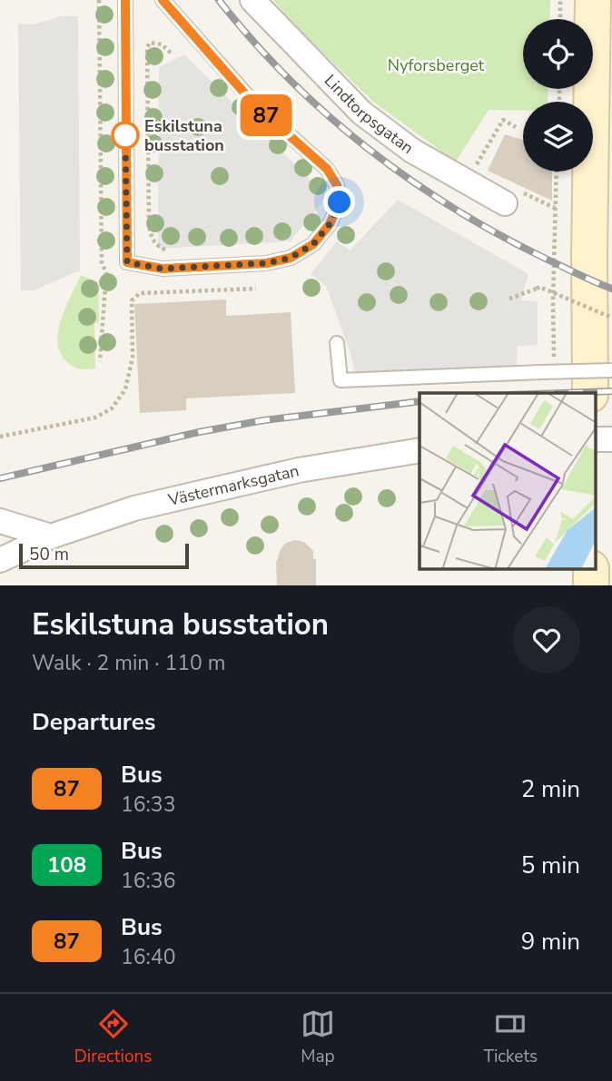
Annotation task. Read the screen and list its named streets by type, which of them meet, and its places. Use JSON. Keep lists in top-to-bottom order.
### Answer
{
  "streets": {
    "street": ["Lindtorpsgatan", "Västermarksgatan"]
  },
  "parks": ["Nyforsberget"],
  "places": ["Eskilstuna busstation"],
  "lines": ["bus line 87"],
  "scale_bar": "50 m",
  "page": {
    "on_map": "87",
    "scale": "50 m",
    "heading": [
      ["Eskilstuna busstation", "Walk · 2 min · 110 m"],
      "Departures"
    ],
    "list": [
      {
        "mark": "87",
        "name": "Bus",
        "note": "16:33",
        "value": "2 min"
      },
      {
        "mark": "108",
        "name": "Bus",
        "note": "16:36",
        "value": "5 min"
      },
      {
        "mark": "87",
        "name": "Bus",
        "note": "16:40",
        "value": "9 min"
      }
    ],
    "tabs": ["Directions", "Map", "Tickets"]
  }
}
